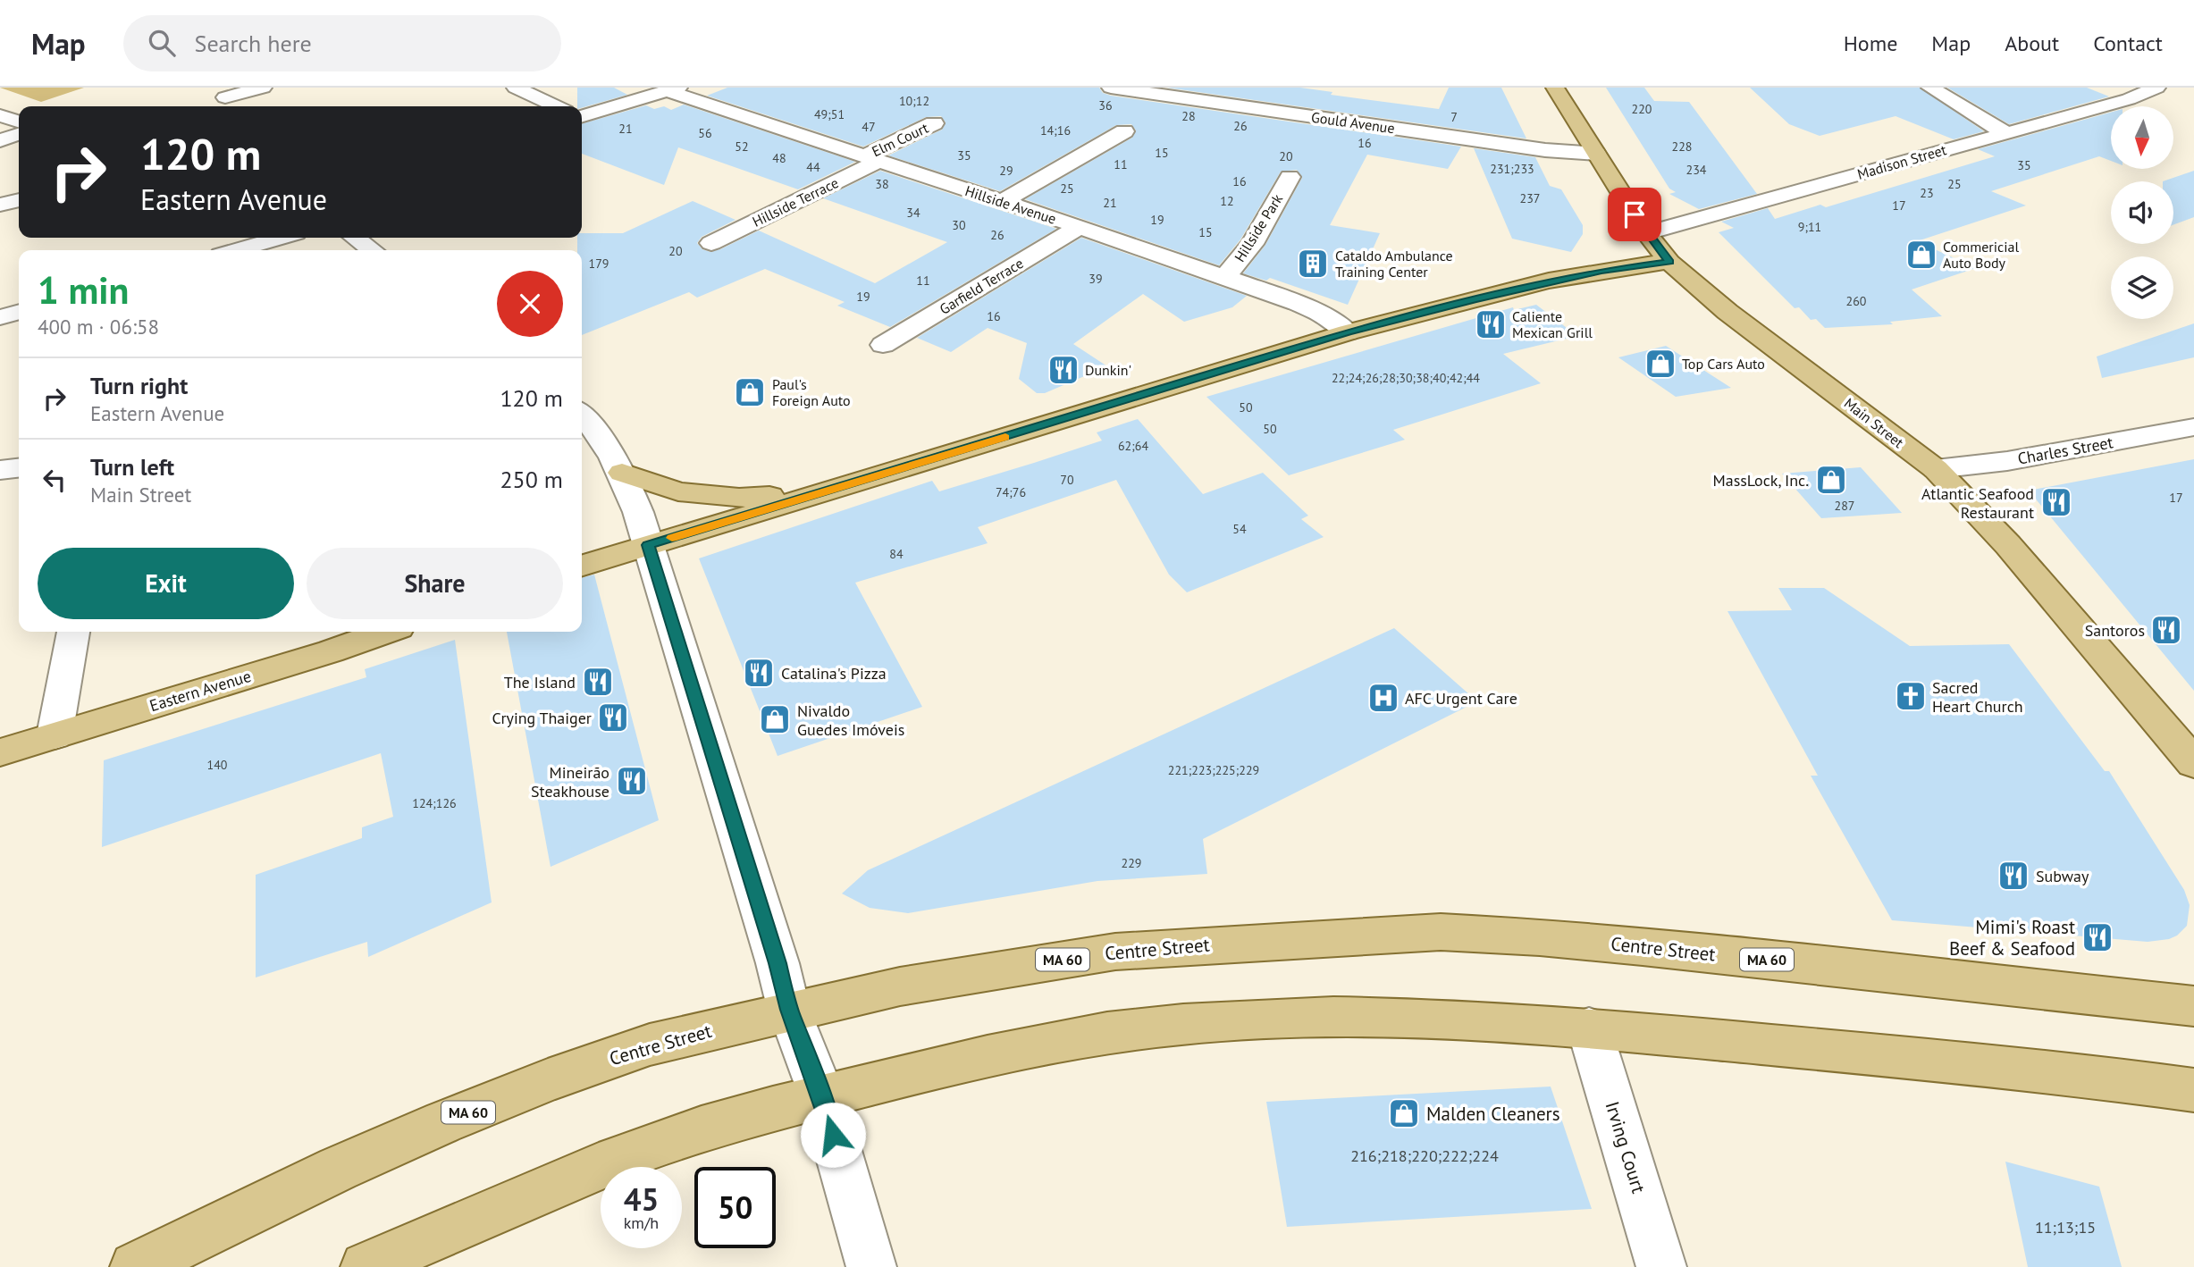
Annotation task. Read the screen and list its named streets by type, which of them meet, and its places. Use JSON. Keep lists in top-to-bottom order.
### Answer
{
  "streets": {
    "main road": [
      "Main Street",
      "Eastern Avenue",
      "Centre Street",
      "MA 60"
    ],
    "street": [
      "Gould Avenue",
      "Elm Court",
      "Madison Street",
      "Hillside Terrace",
      "Hillside Avenue",
      "Hillside Park",
      "Garfield Terrace",
      "Charles Street",
      "Irving Court"
    ]
  },
  "crossings": [
    ["Gould Avenue", "Main Street"],
    ["Elm Court", "Hillside Terrace"],
    ["Elm Court", "Hillside Avenue"],
    ["Madison Street", "Main Street"],
    ["Hillside Terrace", "Hillside Avenue"],
    ["Hillside Avenue", "Hillside Park"],
    ["Hillside Avenue", "Garfield Terrace"],
    ["Main Street", "Charles Street"]
  ],
  "places": {
    "shop": [
      "Commericial Auto Body",
      "Top Cars Auto",
      "Paul's Foreign Auto",
      "MassLock, Inc.",
      "Nivaldo Guedes Imóveis",
      "Malden Cleaners"
    ],
    "building": ["Cataldo Ambulance Training Center"],
    "restaurant": [
      "Caliente Mexican Grill",
      "Dunkin'",
      "Atlantic Seafood Restaurant",
      "Santoros",
      "Catalina's Pizza",
      "The Island",
      "Crying Thaiger",
      "Mineirão Steakhouse",
      "Subway",
      "Mimi's Roast Beef & Seafood"
    ],
    "church": ["Sacred Heart Church"],
    "hospital": ["AFC Urgent Care"]
  },
  "house_numbers": [
    "10;12",
    "36",
    "220",
    "49;51",
    "28",
    "7",
    "26",
    "47",
    "21",
    "14;16",
    "56",
    "16",
    "52",
    "228",
    "15",
    "35",
    "20",
    "48",
    "11",
    "35",
    "44",
    "231;233",
    "234",
    "29",
    "16",
    "38",
    "25",
    "25",
    "23",
    "237",
    "12",
    "21",
    "17",
    "34",
    "19",
    "30",
    "9;11",
    "15",
    "26",
    "20",
    "179",
    "39",
    "11",
    "19",
    "260",
    "16",
    "22;24;26;28;30;38;40;42;44",
    "50",
    "50",
    "62;64",
    "70",
    "74;76",
    "17",
    "287",
    "54",
    "84",
    "140",
    "221;223;225;229",
    "124;126",
    "229",
    "216;218;220;222;224",
    "11;13;15"
  ],
  "north": "bottom",
  "page": {
    "header": "Map",
    "search": "Search here",
    "nav": [
      "Home",
      "Map",
      "About",
      "Contact"
    ],
    "turn": ["120 m", "Eastern Avenue"],
    "heading": ["1 min", "400 m · 06:58"],
    "list": [
      {
        "name": "Turn right",
        "note": "Eastern Avenue",
        "value": "120 m"
      },
      {
        "name": "Turn left",
        "note": "Main Street",
        "value": "250 m"
      }
    ],
    "buttons": ["Exit", "Share"],
    "speed": "45 km/h",
    "limit": "50"
  }
}
